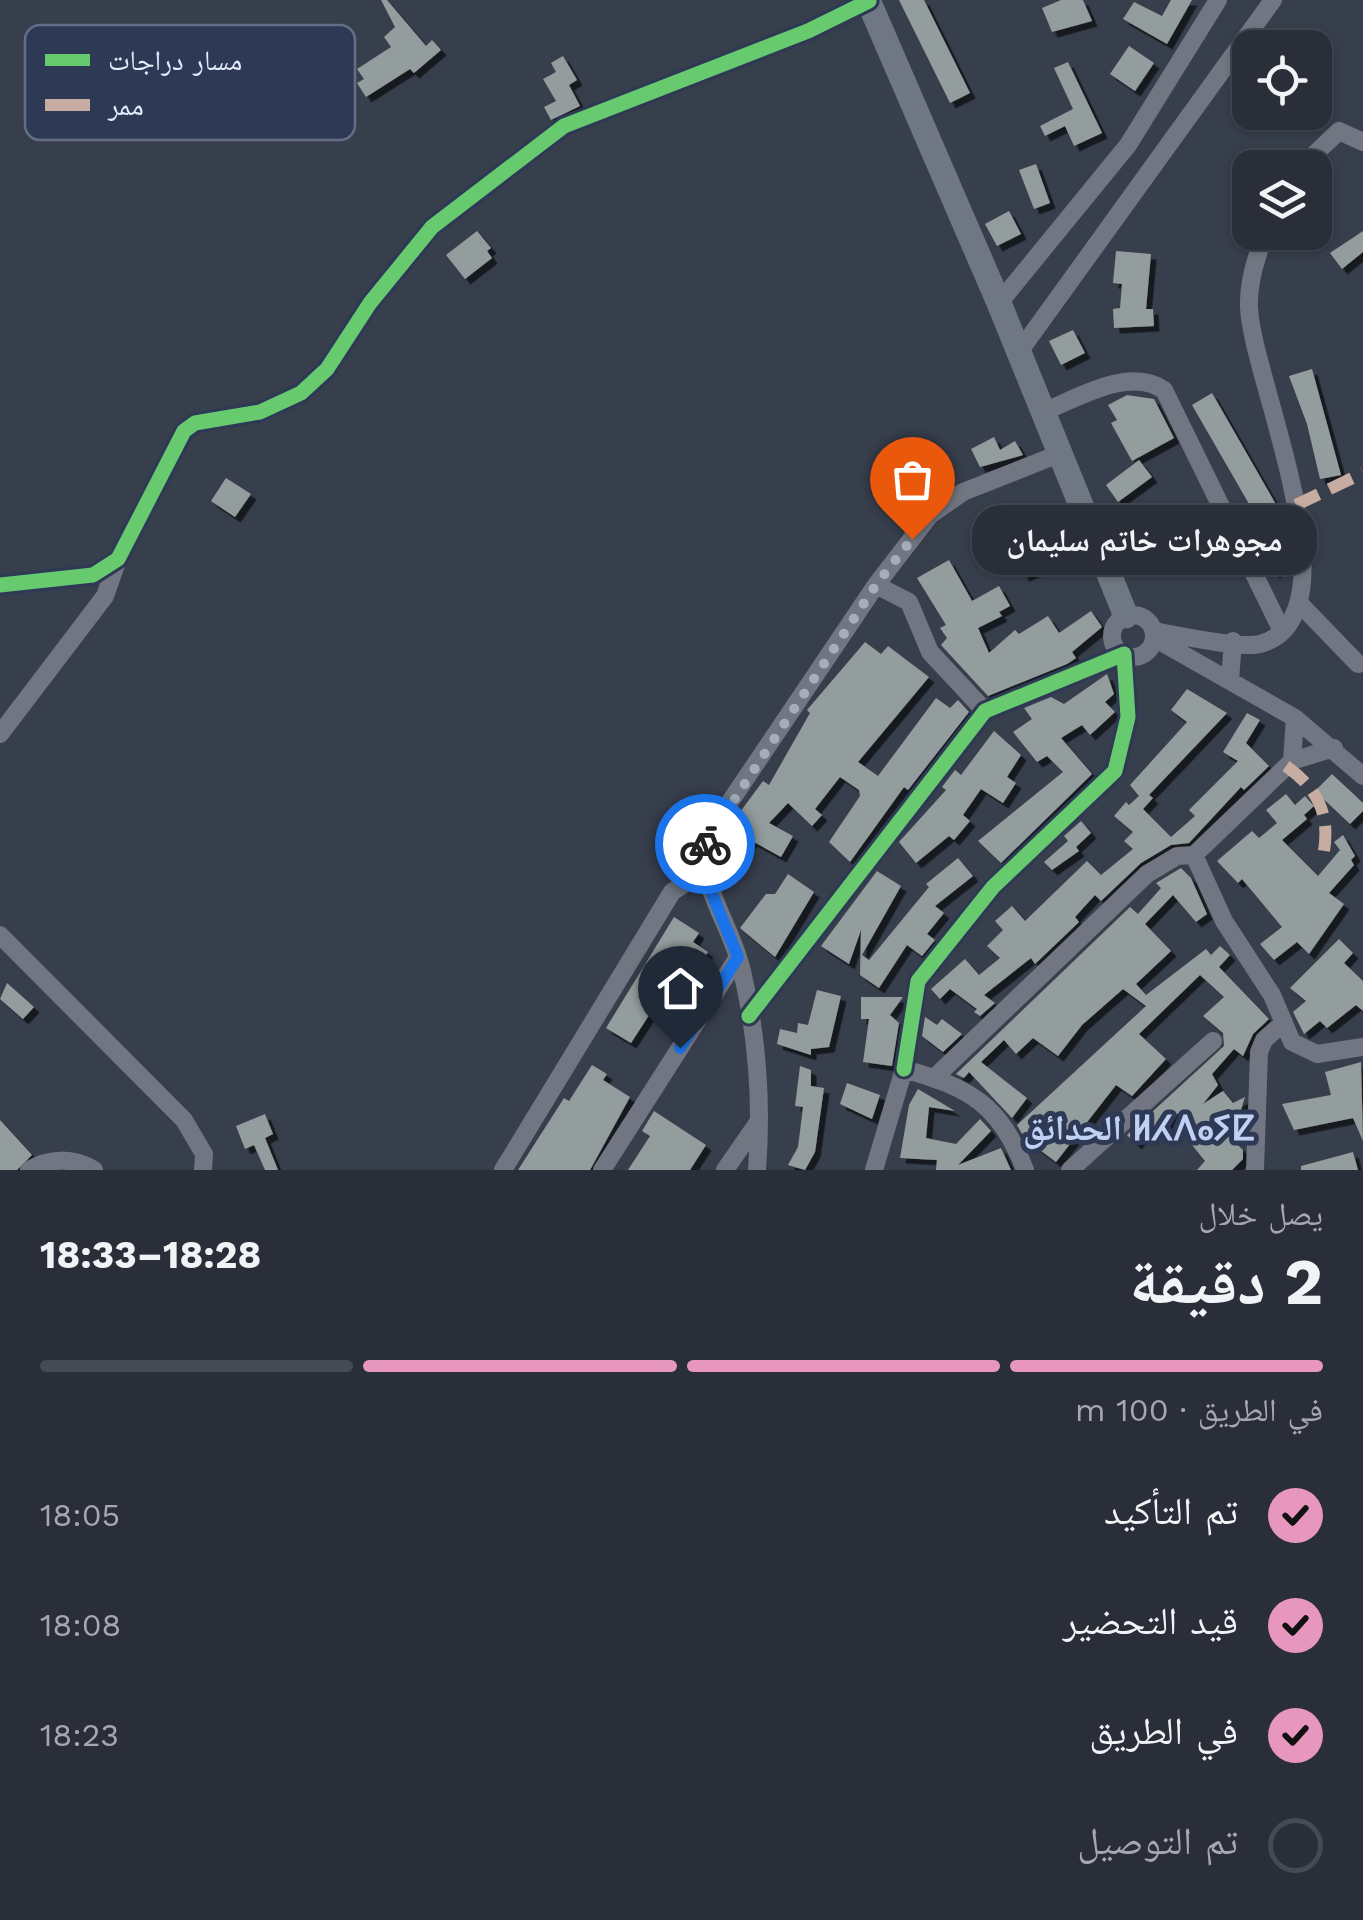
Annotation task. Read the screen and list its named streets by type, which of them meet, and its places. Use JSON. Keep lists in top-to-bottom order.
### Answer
{
  "districts": ["الحدائق ⵍⵃⴷⴰⵢⵇ"],
  "places": ["مجوهرات خاتم سليمان"],
  "legend": ["مسار دراجات", "ممر"],
  "page": {
    "bubble": "مجوهرات خاتم سليمان",
    "heading": ["2 دقيقة", "يصل خلال", "18:28–18:33"],
    "bar": "في الطريق · 100 m",
    "list": [
      ["تم التأكيد", "18:05"],
      ["قيد التحضير", "18:08"],
      ["في الطريق", "18:23"],
      "تم التوصيل"
    ]
  }
}
